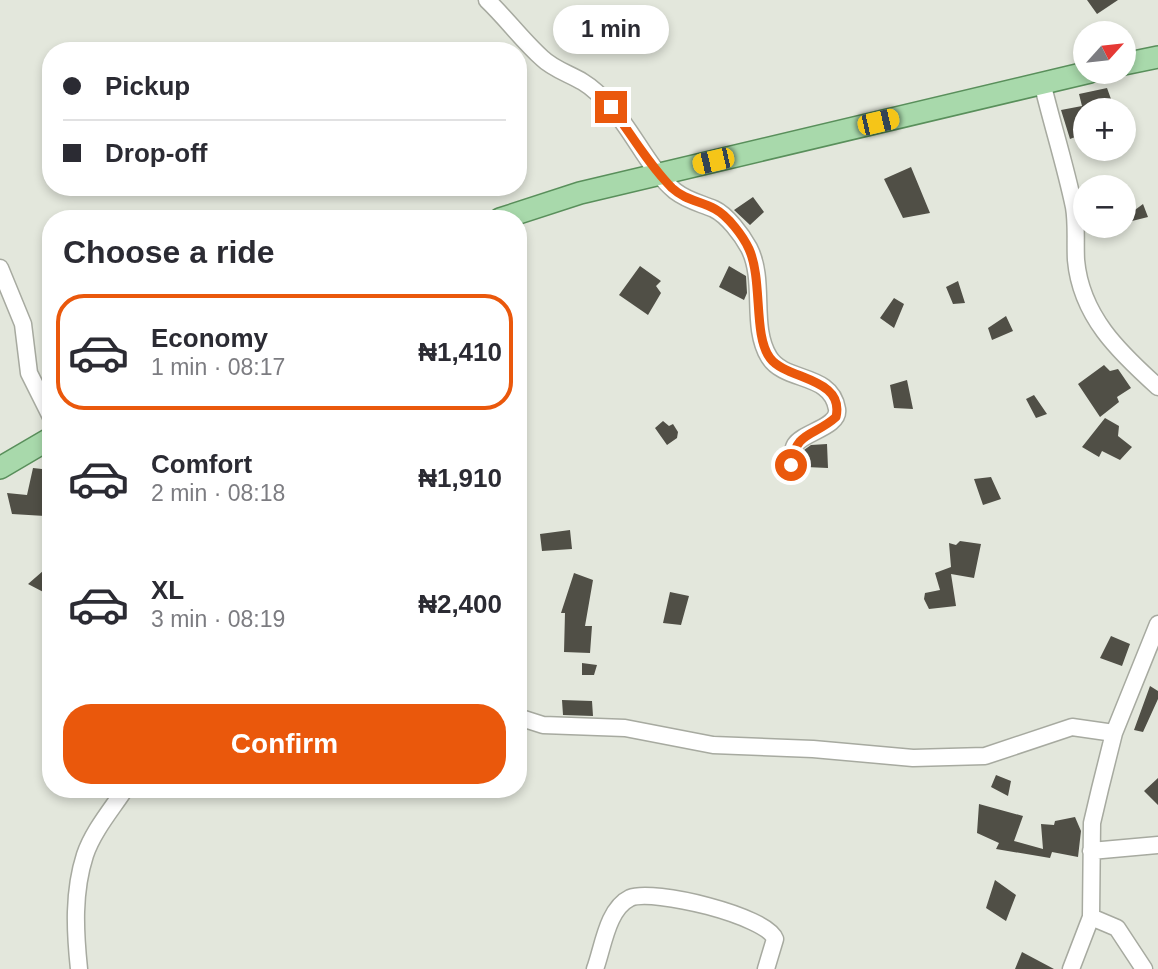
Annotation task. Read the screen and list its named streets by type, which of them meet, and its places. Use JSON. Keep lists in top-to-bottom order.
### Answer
{
  "north": "top right",
  "page": {
    "bubble": "1 min",
    "map_buttons": ["+", "−"],
    "banner": ["Pickup", "Drop-off"],
    "heading": "Choose a ride",
    "list": [
      {
        "name": "Economy",
        "note": "1 min · 08:17",
        "value": "₦1,410"
      },
      {
        "name": "Comfort",
        "note": "2 min · 08:18",
        "value": "₦1,910"
      },
      {
        "name": "XL",
        "note": "3 min · 08:19",
        "value": "₦2,400"
      }
    ],
    "buttons": "Confirm"
  }
}
